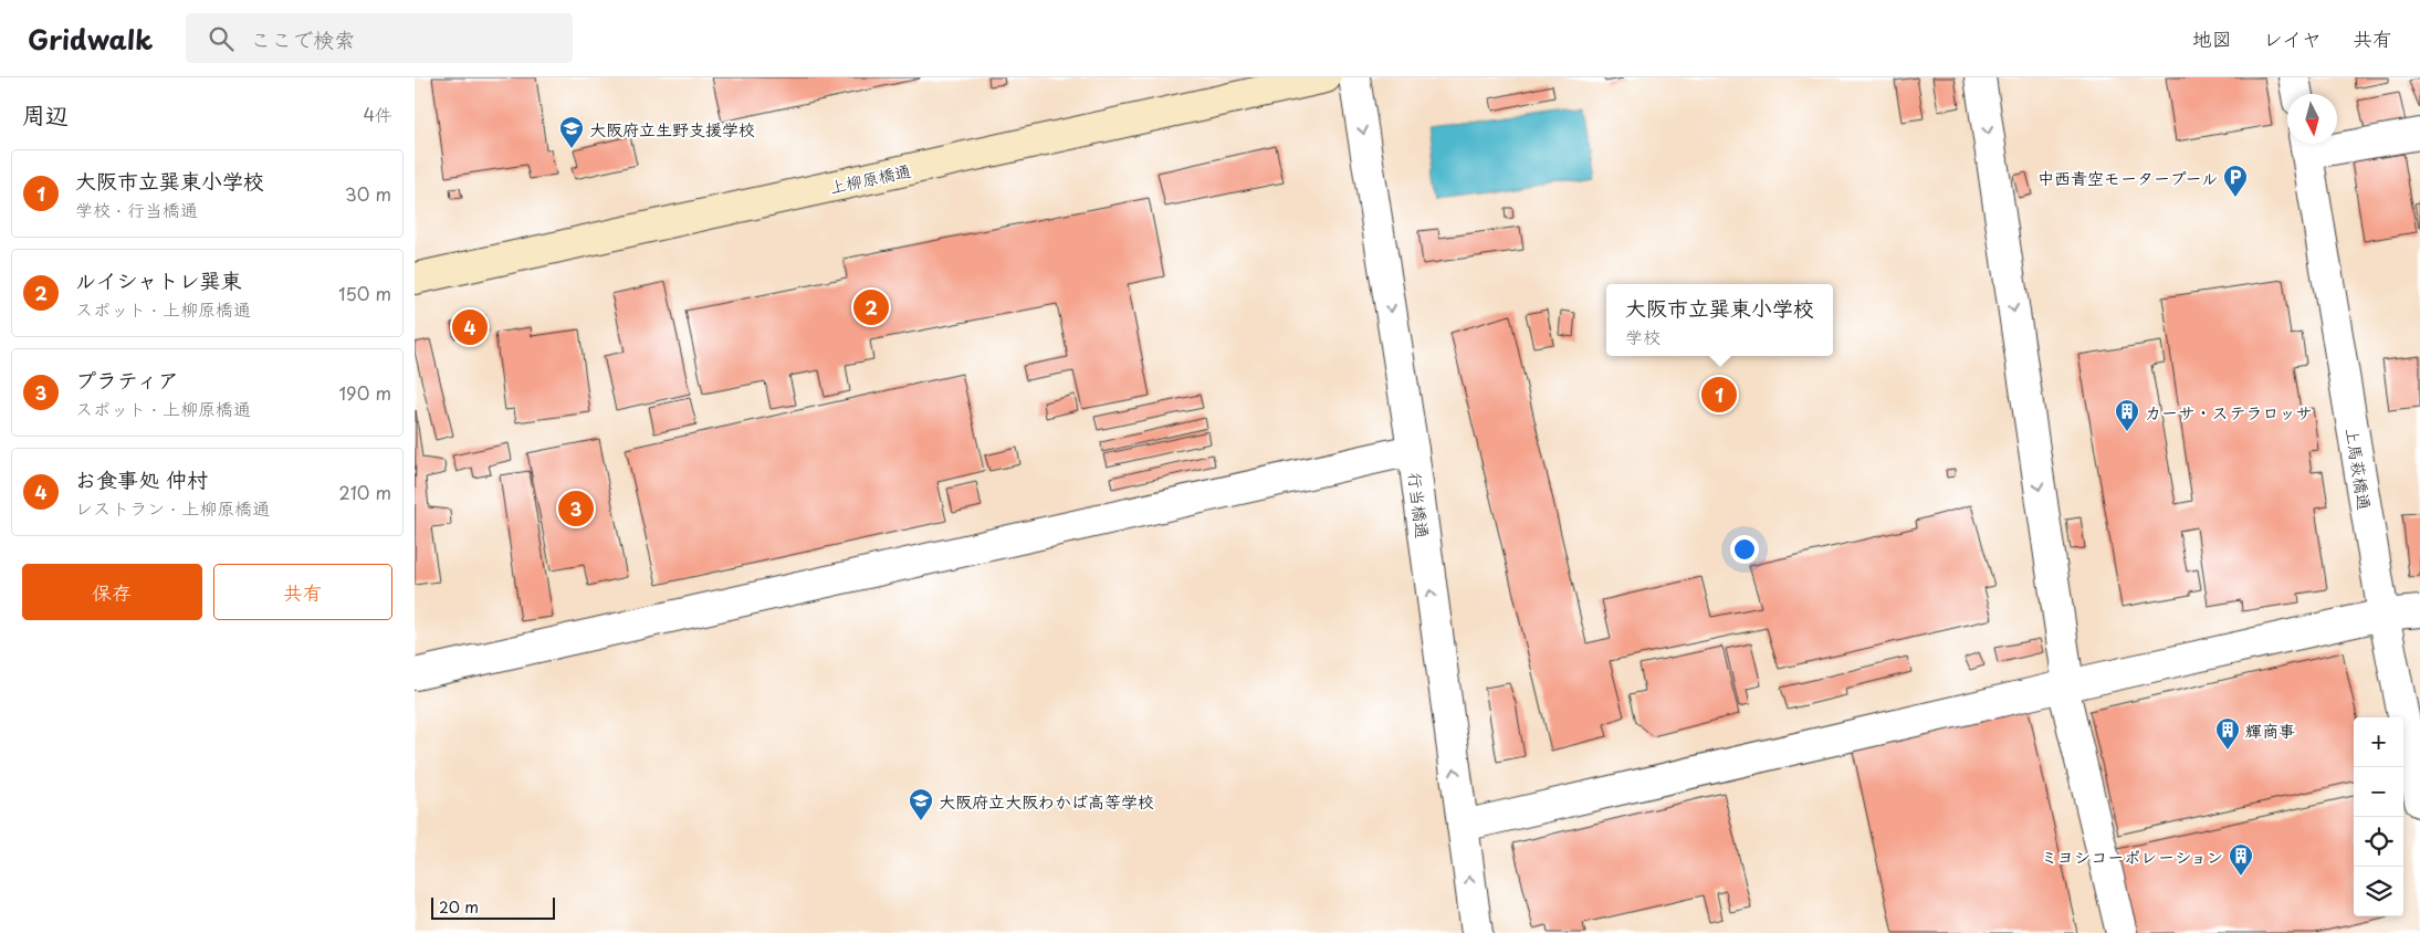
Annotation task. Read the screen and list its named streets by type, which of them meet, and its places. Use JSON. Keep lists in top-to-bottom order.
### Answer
{
  "streets": {
    "street": ["上柳原橋通", "上馬萩橋通", "行当橋通"]
  },
  "places": {
    "school or university": ["大阪府立生野支援学校", "大阪府立大阪わかば高等学校"],
    "parking": ["中西青空モータープール"],
    "building": ["カーサ・ステラロッサ", "輝商事", "ミヨシコーポレーション"]
  },
  "scale_bar": "20 m",
  "north": "bottom",
  "page": {
    "header": "Gridwalk",
    "search": "ここで検索",
    "nav": ["地図", "レイヤ", "共有"],
    "heading": ["周辺", "4件"],
    "list": [
      {
        "mark": "1",
        "name": "大阪市立巽東小学校",
        "note": "学校 · 行当橋通",
        "value": "30 m"
      },
      {
        "mark": "2",
        "name": "ルイシャトレ巽東",
        "note": "スポット · 上柳原橋通",
        "value": "150 m"
      },
      {
        "mark": "3",
        "name": "プラティア",
        "note": "スポット · 上柳原橋通",
        "value": "190 m"
      },
      {
        "mark": "4",
        "name": "お食事処 仲村",
        "note": "レストラン · 上柳原橋通",
        "value": "210 m"
      }
    ],
    "popup": ["大阪市立巽東小学校", "学校"],
    "pins": [
      "2",
      "4",
      "1",
      "3"
    ],
    "buttons": ["保存", "共有"],
    "map_buttons": ["+", "−"],
    "scale": "20 m"
  }
}
